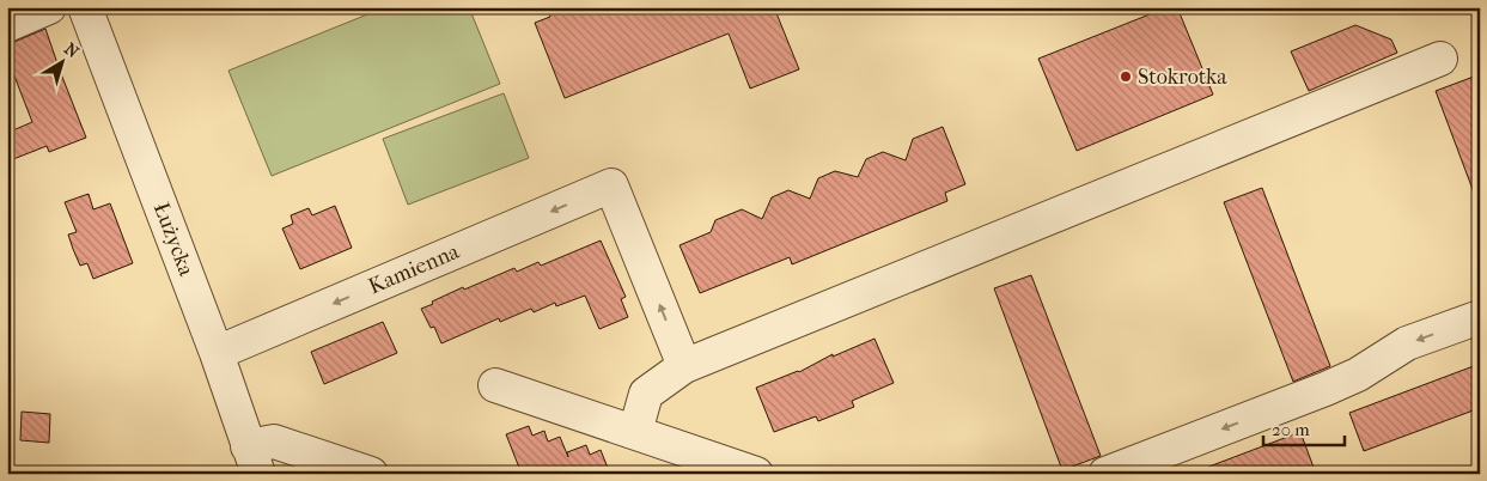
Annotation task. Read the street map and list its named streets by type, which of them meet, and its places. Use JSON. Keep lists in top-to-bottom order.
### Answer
{
  "streets": {
    "street": ["Łużycka", "Kamienna"]
  },
  "crossings": [
    ["Łużycka", "Kamienna"]
  ],
  "places": ["Stokrotka"],
  "scale_bar": "20 m",
  "north": "top right"
}
